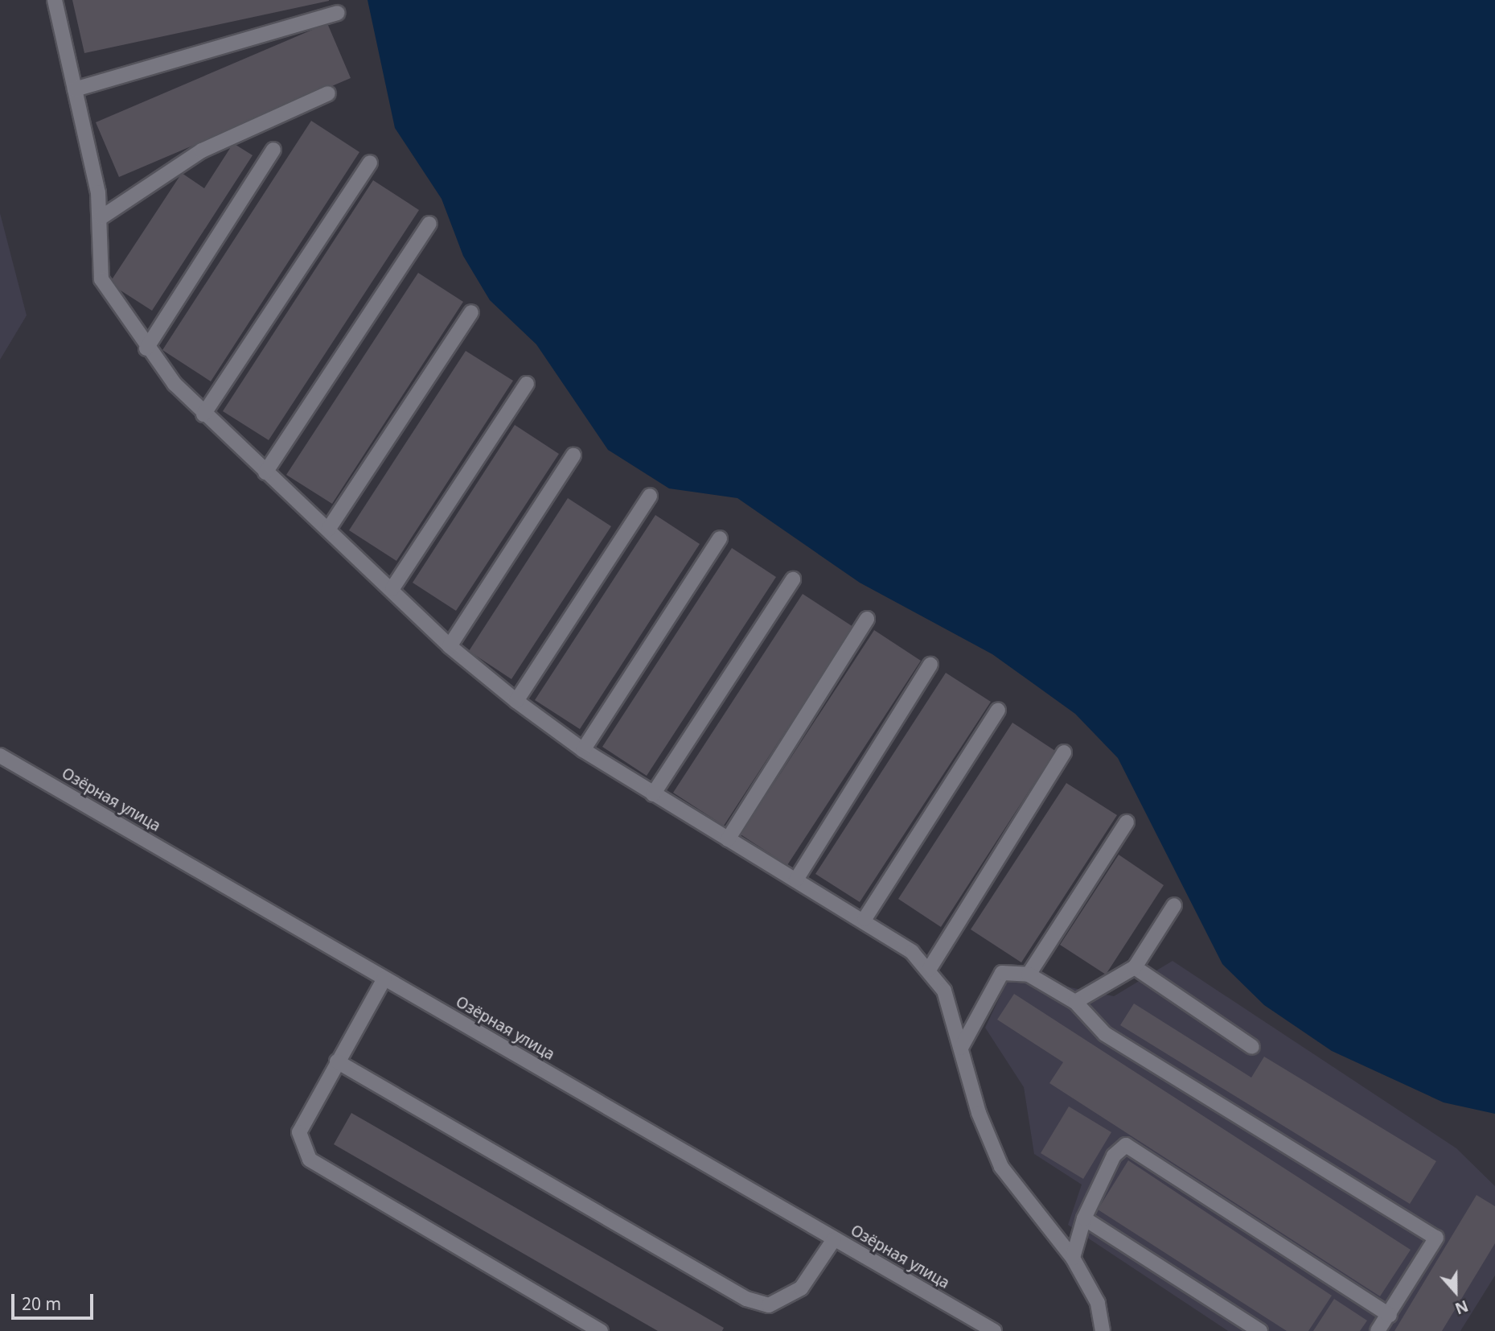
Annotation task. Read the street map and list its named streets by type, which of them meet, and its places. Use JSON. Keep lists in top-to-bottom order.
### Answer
{
  "streets": {
    "street": ["Озёрная улица"]
  },
  "scale_bar": "20 m",
  "north": "bottom"
}
